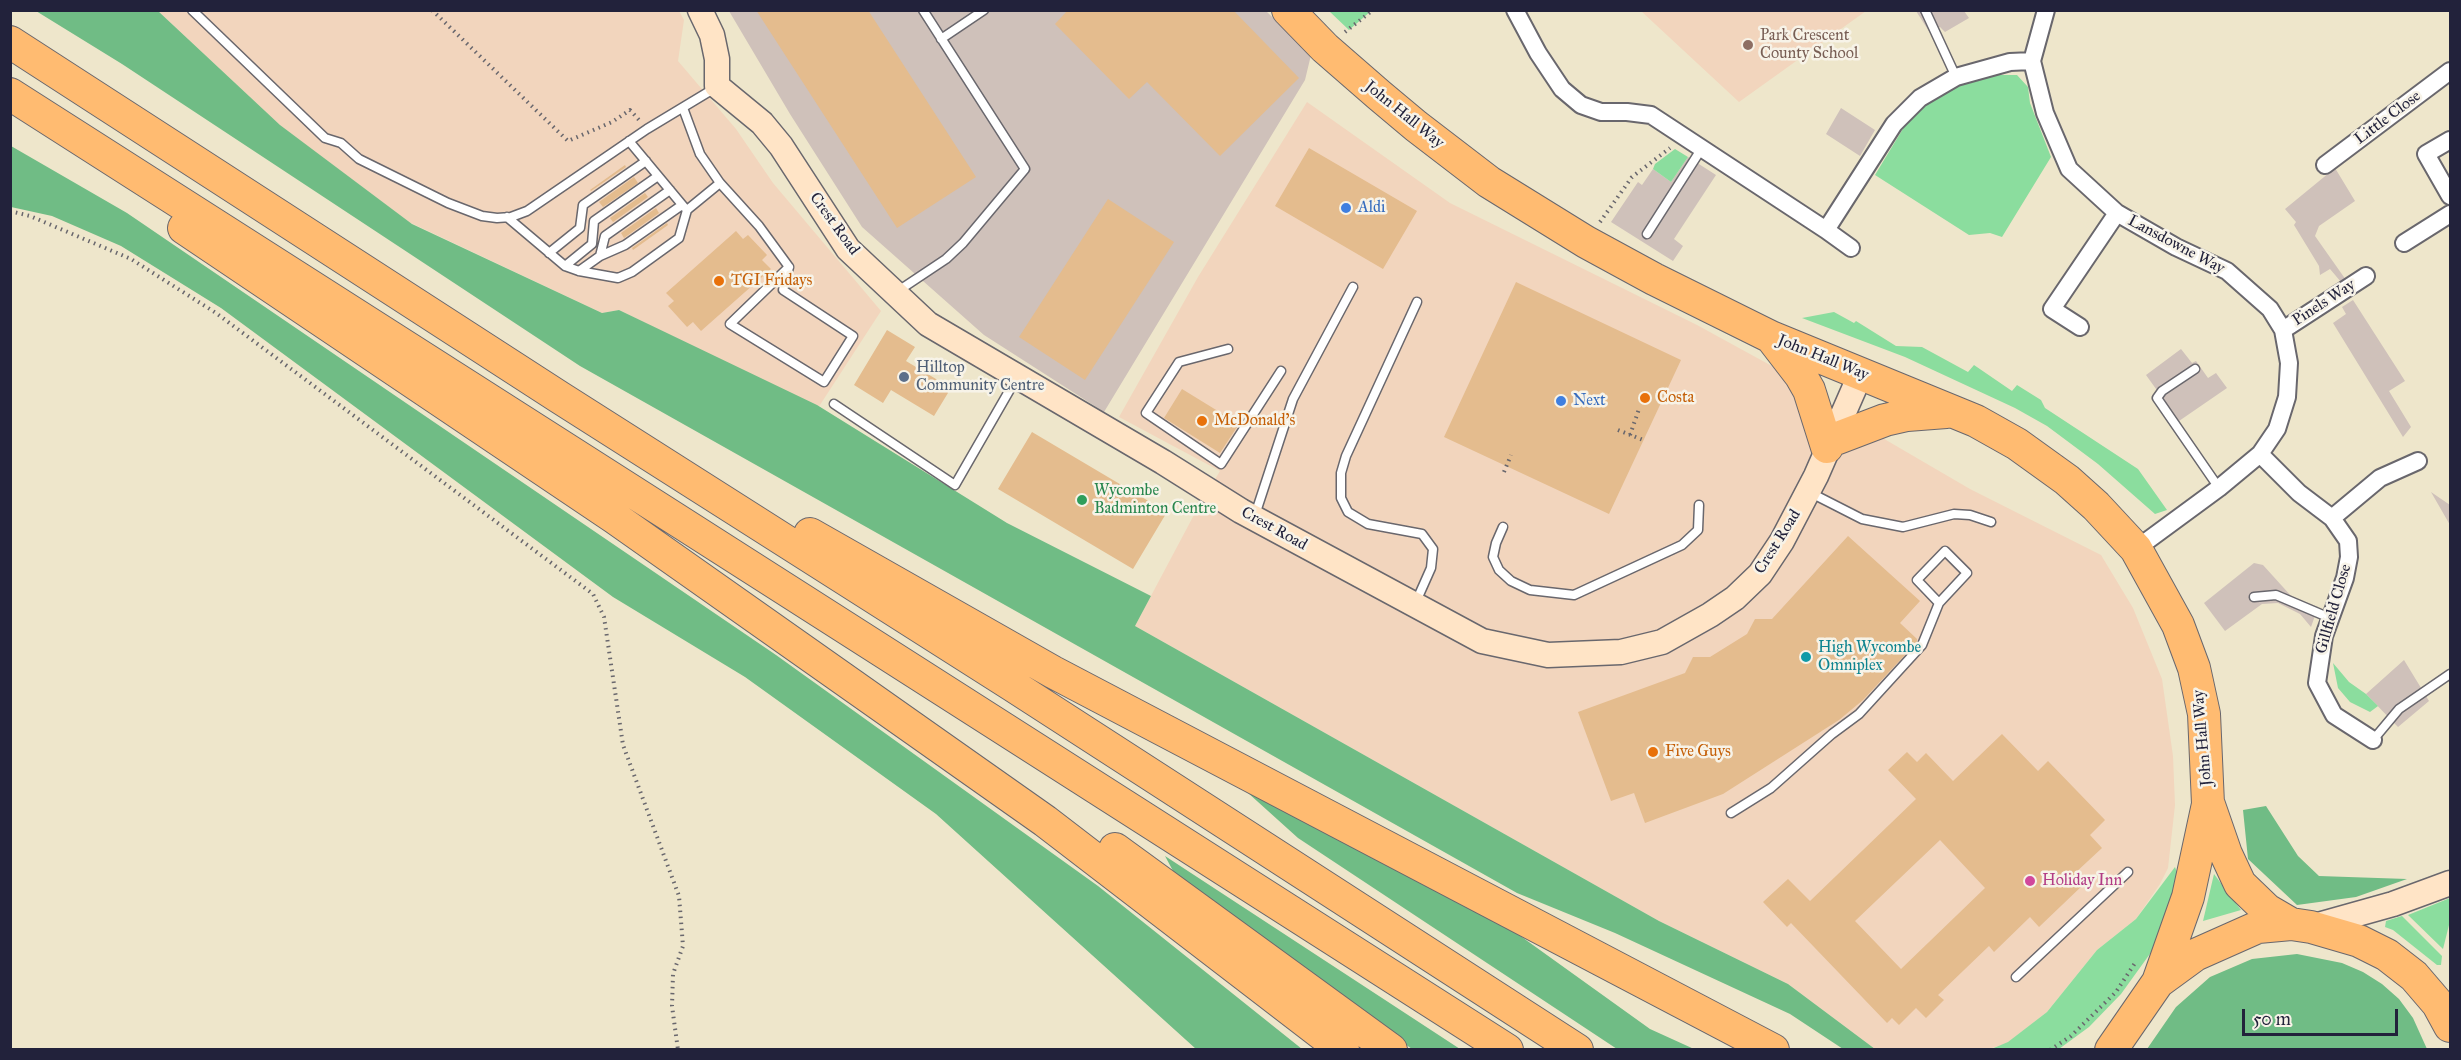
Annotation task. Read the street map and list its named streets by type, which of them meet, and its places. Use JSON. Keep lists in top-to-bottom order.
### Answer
{
  "streets": {
    "highway": ["John Hall Way"],
    "street": [
      "Little Close",
      "Crest Road",
      "Lansdowne Way",
      "Pinels Way",
      "Gillfield Close"
    ]
  },
  "crossings": [
    ["John Hall Way", "Crest Road"],
    ["John Hall Way", "Lansdowne Way"],
    ["Lansdowne Way", "Pinels Way"],
    ["Lansdowne Way", "Gillfield Close"]
  ],
  "places": [
    "Park Crescent County School",
    "Aldi",
    "TGI Fridays",
    "Hilltop Community Centre",
    "Costa",
    "Next",
    "McDonald's",
    "Wycombe Badminton Centre",
    "High Wycombe Omniplex",
    "Five Guys",
    "Holiday Inn"
  ],
  "scale_bar": "50 m"
}
